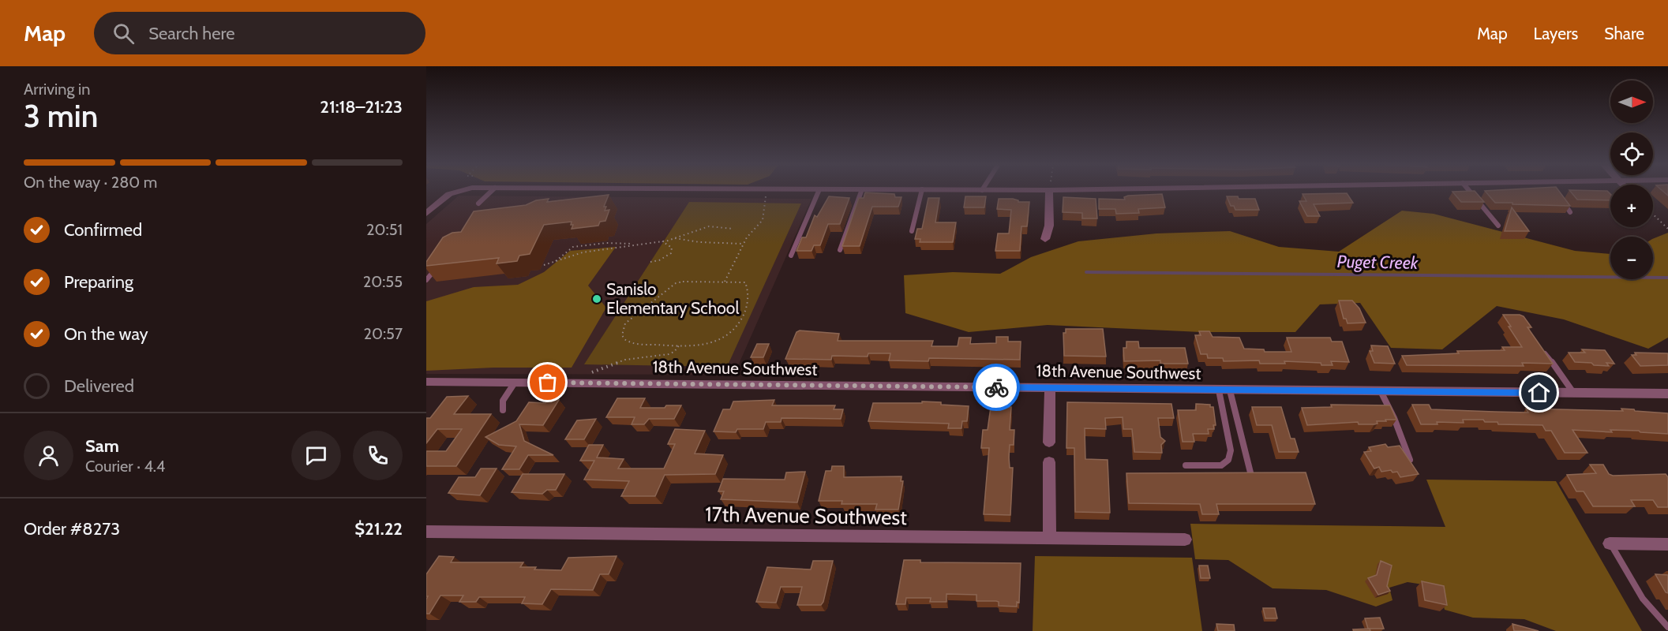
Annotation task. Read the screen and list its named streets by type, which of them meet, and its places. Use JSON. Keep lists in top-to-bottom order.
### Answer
{
  "streets": {
    "street": ["18th Avenue Southwest", "17th Avenue Southwest"]
  },
  "water": ["Puget Creek"],
  "places": ["Sanislo Elementary School"],
  "north": "right",
  "page": {
    "header": "Map",
    "search": "Search here",
    "nav": ["Map", "Layers", "Share"],
    "heading": ["3 min", "Arriving in", "21:18–21:23"],
    "panel": [
      "Sam",
      "Courier · 4.4",
      "Order #8273",
      "$21.22"
    ],
    "map_buttons": ["+", "−"],
    "bar": "On the way · 280 m",
    "list": [
      ["Confirmed", "20:51"],
      ["Preparing", "20:55"],
      ["On the way", "20:57"],
      "Delivered"
    ]
  }
}
